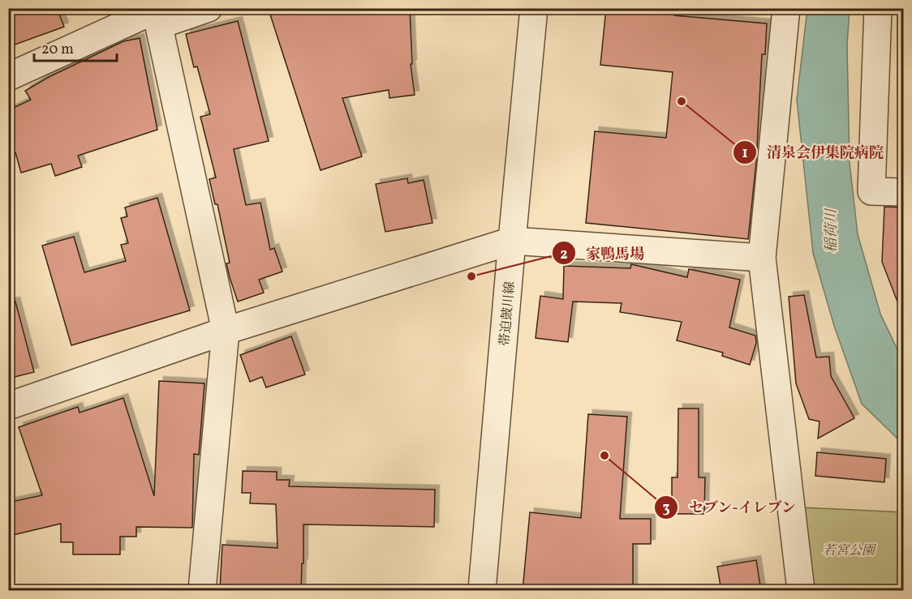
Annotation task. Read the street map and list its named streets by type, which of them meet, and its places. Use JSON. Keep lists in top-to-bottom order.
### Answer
{
  "streets": {
    "street": ["帯迫皷川線"]
  },
  "water": ["稲荷川"],
  "parks": ["若宮公園"],
  "places": ["清泉会伊集院病院", "家鴨馬場", "セブン-イレブン"],
  "scale_bar": "20 m"
}
